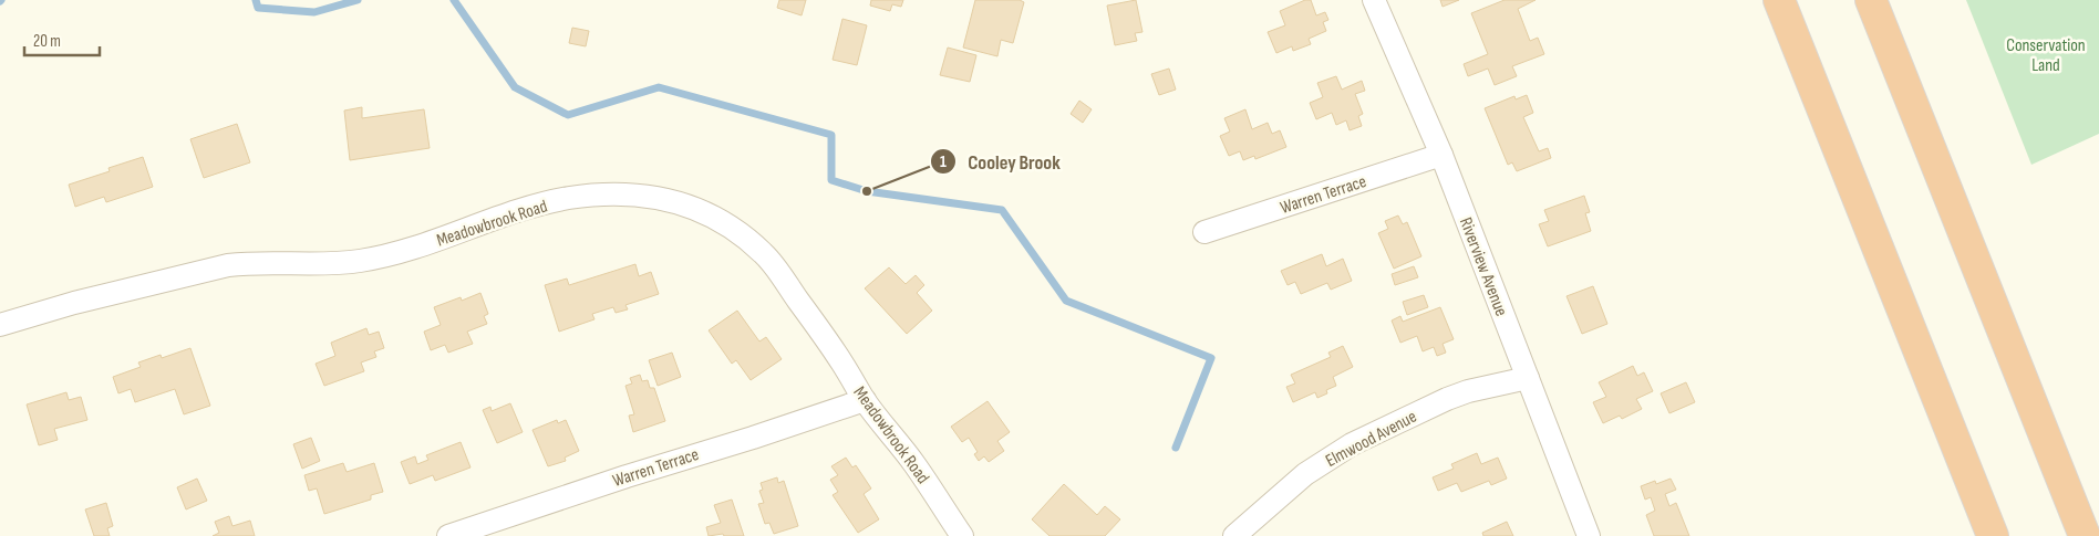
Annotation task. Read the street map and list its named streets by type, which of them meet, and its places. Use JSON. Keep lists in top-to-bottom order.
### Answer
{
  "streets": {
    "street": [
      "Warren Terrace",
      "Meadowbrook Road",
      "Riverview Avenue",
      "Elmwood Avenue"
    ]
  },
  "crossings": [
    ["Warren Terrace", "Meadowbrook Road"],
    ["Warren Terrace", "Riverview Avenue"],
    ["Riverview Avenue", "Elmwood Avenue"]
  ],
  "parks": ["Conservation Land"],
  "places": ["Cooley Brook"],
  "scale_bar": "20 m"
}
